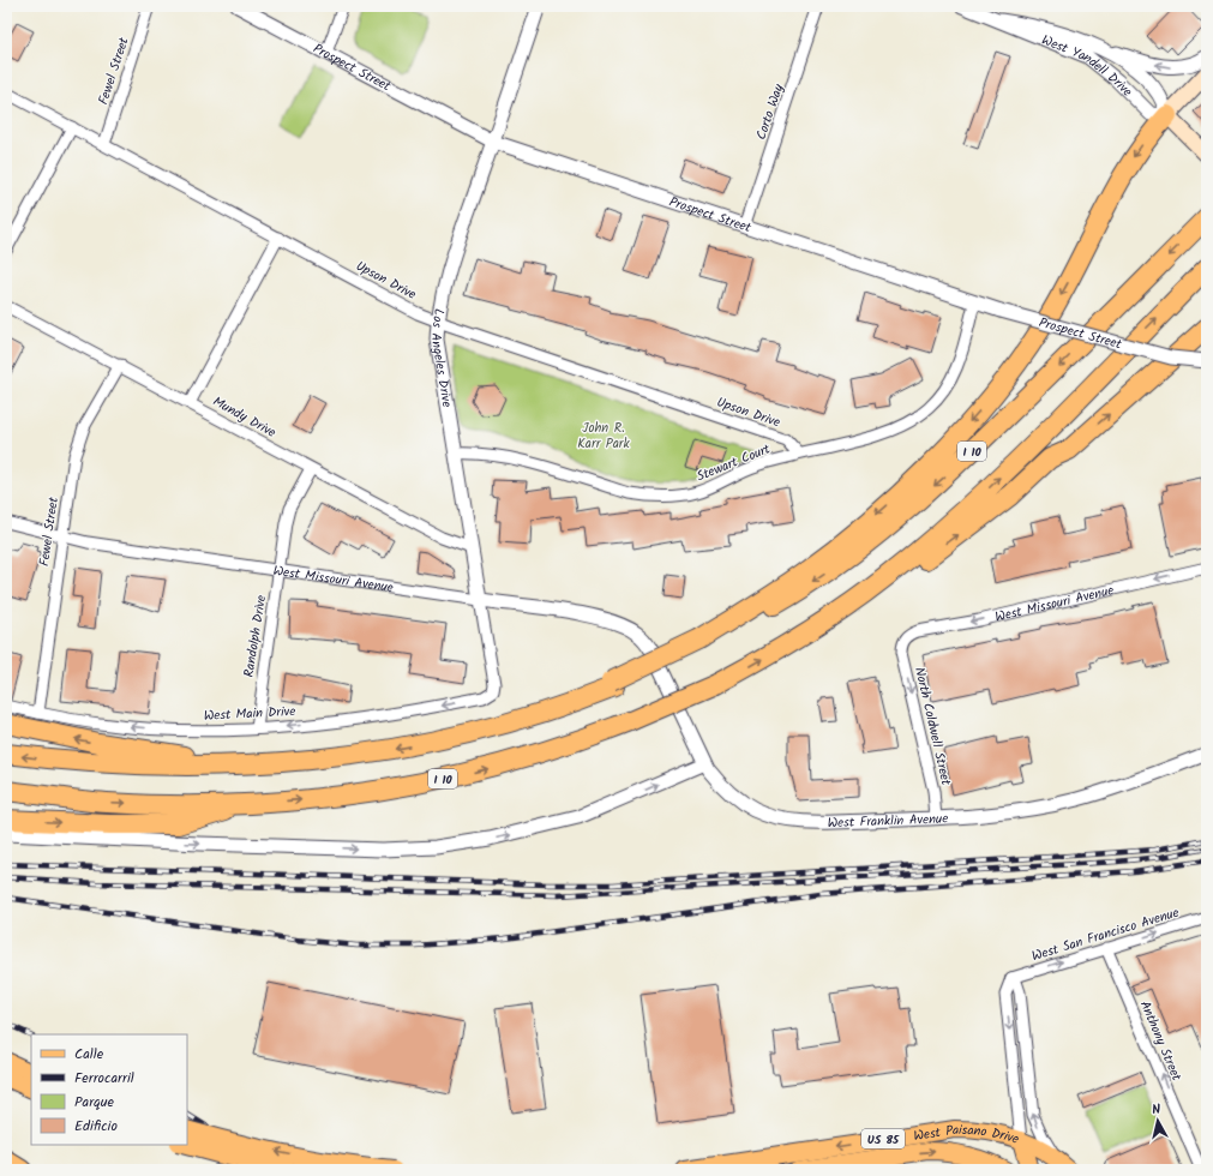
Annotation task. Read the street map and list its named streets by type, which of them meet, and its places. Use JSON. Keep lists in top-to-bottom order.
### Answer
{
  "streets": {
    "highway": ["I 10"],
    "main road": ["US 85", "West Paisano Drive"],
    "street": [
      "Prospect Street",
      "West Yandell Drive",
      "Fewel Street",
      "Corto Way",
      "Upson Drive",
      "Los Angeles Drive",
      "Mundy Drive",
      "Stewart Court",
      "West Missouri Avenue",
      "Randolph Drive",
      "West Main Drive",
      "North Coldwell Street",
      "West Franklin Avenue",
      "West San Francisco Avenue",
      "Anthony Street"
    ]
  },
  "crossings": [
    ["Prospect Street", "Corto Way"],
    ["Prospect Street", "Los Angeles Drive"],
    ["Prospect Street", "Stewart Court"],
    ["Fewel Street", "Upson Drive"],
    ["Fewel Street", "Mundy Drive"],
    ["Fewel Street", "West Missouri Avenue"],
    ["Fewel Street", "West Main Drive"],
    ["Upson Drive", "Los Angeles Drive"],
    ["Upson Drive", "Stewart Court"],
    ["Los Angeles Drive", "Mundy Drive"],
    ["Los Angeles Drive", "Stewart Court"],
    ["Los Angeles Drive", "West Missouri Avenue"],
    ["Los Angeles Drive", "West Main Drive"],
    ["Mundy Drive", "Randolph Drive"],
    ["West Missouri Avenue", "Randolph Drive"],
    ["West Missouri Avenue", "North Coldwell Street"],
    ["West Missouri Avenue", "West Franklin Avenue"],
    ["Randolph Drive", "West Main Drive"],
    ["North Coldwell Street", "West Franklin Avenue"],
    ["West San Francisco Avenue", "Anthony Street"]
  ],
  "one_way": [
    "West Main Drive",
    "North Coldwell Street",
    "West San Francisco Avenue",
    "Anthony Street"
  ],
  "parks": ["John R. Karr Park"],
  "legend": [
    "Calle",
    "Ferrocarril",
    "Parque",
    "Edificio"
  ],
  "north": "top"
}
